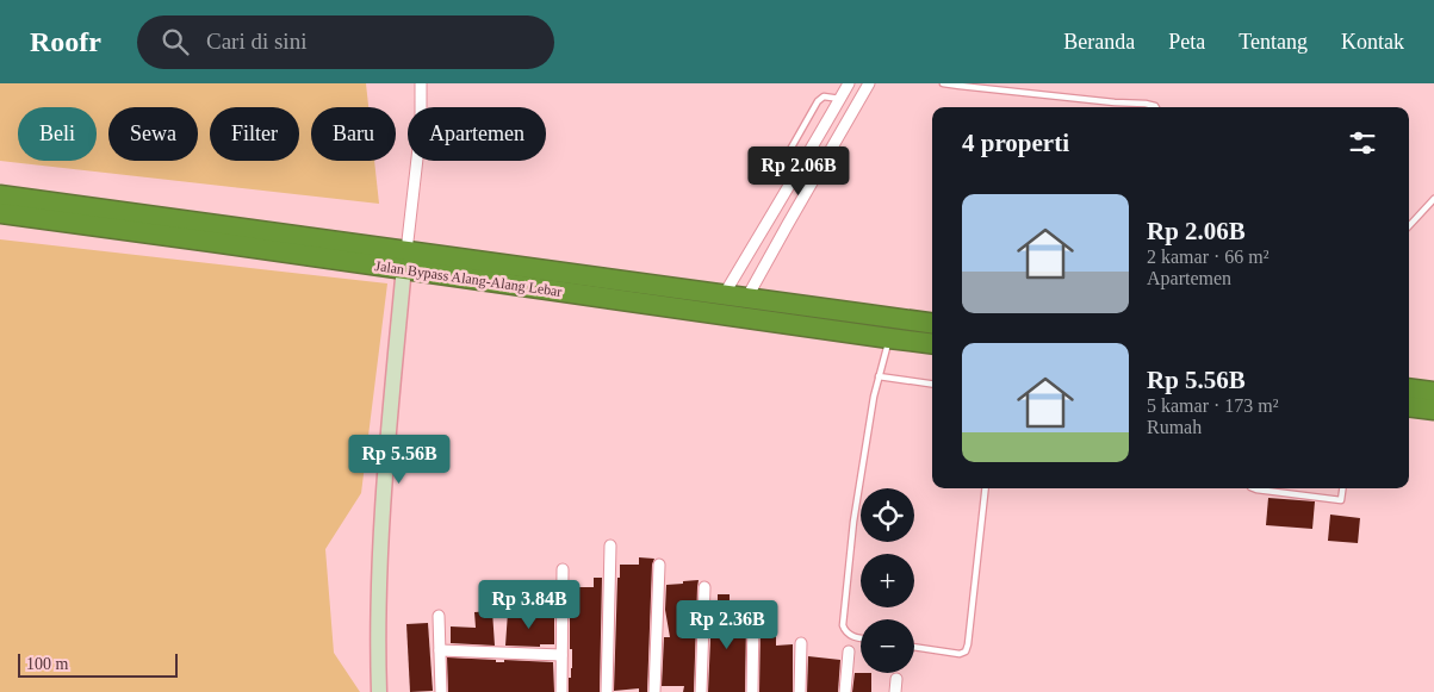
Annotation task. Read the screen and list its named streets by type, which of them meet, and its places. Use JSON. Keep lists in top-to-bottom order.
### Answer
{
  "streets": {
    "highway": ["Jalan Bypass Alang-Alang Lebar"]
  },
  "scale_bar": "100 m",
  "page": {
    "header": "Roofr",
    "search": "Cari di sini",
    "nav": [
      "Beranda",
      "Peta",
      "Tentang",
      "Kontak"
    ],
    "chip": [
      "Beli",
      "Sewa",
      "Filter",
      "Baru",
      "Apartemen"
    ],
    "heading": "4 properti",
    "price": [
      "Rp 2.06B",
      "Rp 5.56B",
      "Rp 3.84B",
      "Rp 2.36B"
    ],
    "list": [
      {
        "name": "Rp 2.06B",
        "note": "2 kamar · 66 m² · Apartemen"
      },
      {
        "name": "Rp 5.56B",
        "note": "5 kamar · 173 m² · Rumah"
      }
    ],
    "map_buttons": ["+", "−"],
    "scale": "100 m"
  }
}
